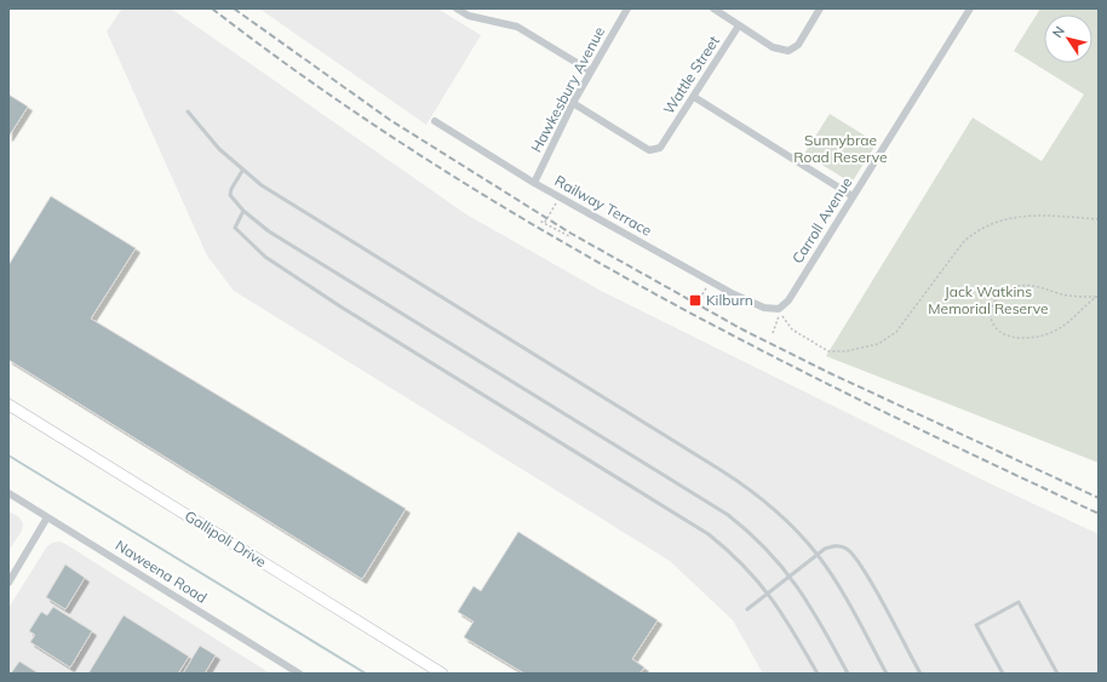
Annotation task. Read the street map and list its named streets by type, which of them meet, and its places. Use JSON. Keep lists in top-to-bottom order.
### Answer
{
  "streets": {
    "street": [
      "Wattle Street",
      "Hawkesbury Avenue",
      "Railway Terrace",
      "Carroll Avenue",
      "Gallipoli Drive",
      "Naweena Road"
    ]
  },
  "crossings": [
    ["Wattle Street", "Hawkesbury Avenue"],
    ["Hawkesbury Avenue", "Railway Terrace"],
    ["Railway Terrace", "Carroll Avenue"]
  ],
  "parks": ["Sunnybrae Road Reserve", "Jack Watkins Memorial Reserve"],
  "places": {
    "transit": ["Kilburn"]
  },
  "north": "top left"
}
